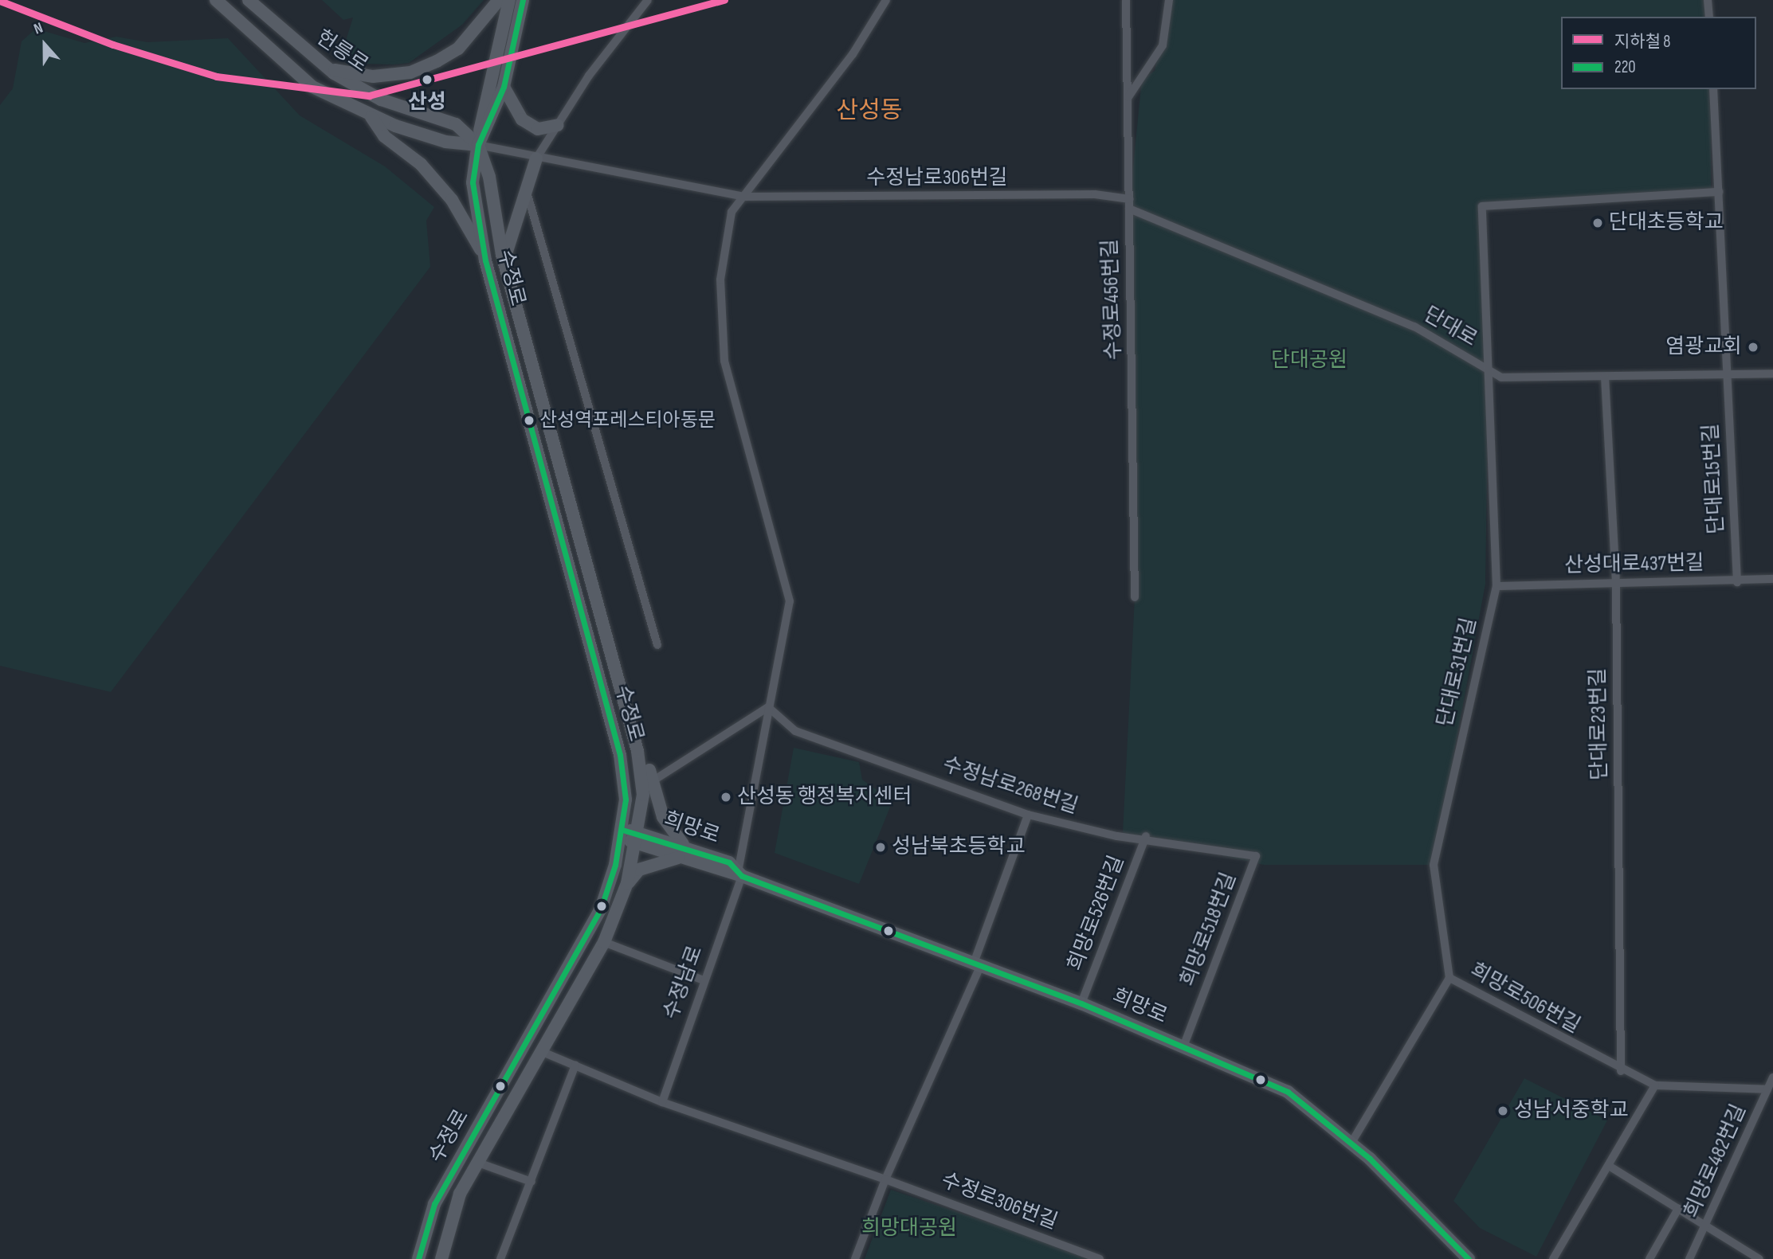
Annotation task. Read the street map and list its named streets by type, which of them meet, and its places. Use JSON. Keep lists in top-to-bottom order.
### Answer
{
  "streets": {
    "main road": ["헌릉로", "수정로", "희망로"],
    "street": [
      "수정남로306번길",
      "수정로456번길",
      "단대로",
      "단대로15번길",
      "산성대로437번길",
      "단대로31번길",
      "단대로23번길",
      "수정남로268번길",
      "희망로526번길",
      "희망로518번길",
      "수정남로",
      "희망로506번길",
      "희망로482번길",
      "수정로306번길"
    ]
  },
  "crossings": [
    ["헌릉로", "수정남로306번길"],
    ["헌릉로", "수정로"],
    ["수정남로306번길", "수정로"],
    ["수정남로306번길", "수정로456번길"],
    ["수정남로306번길", "수정남로"],
    ["수정로", "희망로"],
    ["수정로", "수정로306번길"],
    ["수정로456번길", "단대로"],
    ["단대로", "단대로15번길"],
    ["단대로", "단대로31번길"],
    ["단대로", "단대로23번길"],
    ["단대로15번길", "산성대로437번길"],
    ["단대로15번길", "단대로31번길"],
    ["산성대로437번길", "단대로31번길"],
    ["산성대로437번길", "단대로23번길"],
    ["단대로31번길", "희망로506번길"],
    ["단대로23번길", "희망로506번길"],
    ["수정남로268번길", "희망로526번길"],
    ["수정남로268번길", "희망로518번길"],
    ["수정남로268번길", "수정남로"],
    ["희망로", "희망로526번길"],
    ["희망로", "희망로518번길"],
    ["희망로", "수정남로"],
    ["희망로", "희망로506번길"],
    ["수정남로", "수정로306번길"],
    ["희망로506번길", "희망로482번길"]
  ],
  "districts": ["산성동"],
  "parks": ["단대공원", "희망대공원"],
  "places": [
    "산성",
    "단대초등학교",
    "염광교회",
    "산성역포레스티아동문",
    "산성동 행정복지센터",
    "성남북초등학교",
    "성남서중학교"
  ],
  "lines": ["metro line 8", "transit line 220"],
  "legend": ["지하철 8", "220"],
  "north": "top"
}
